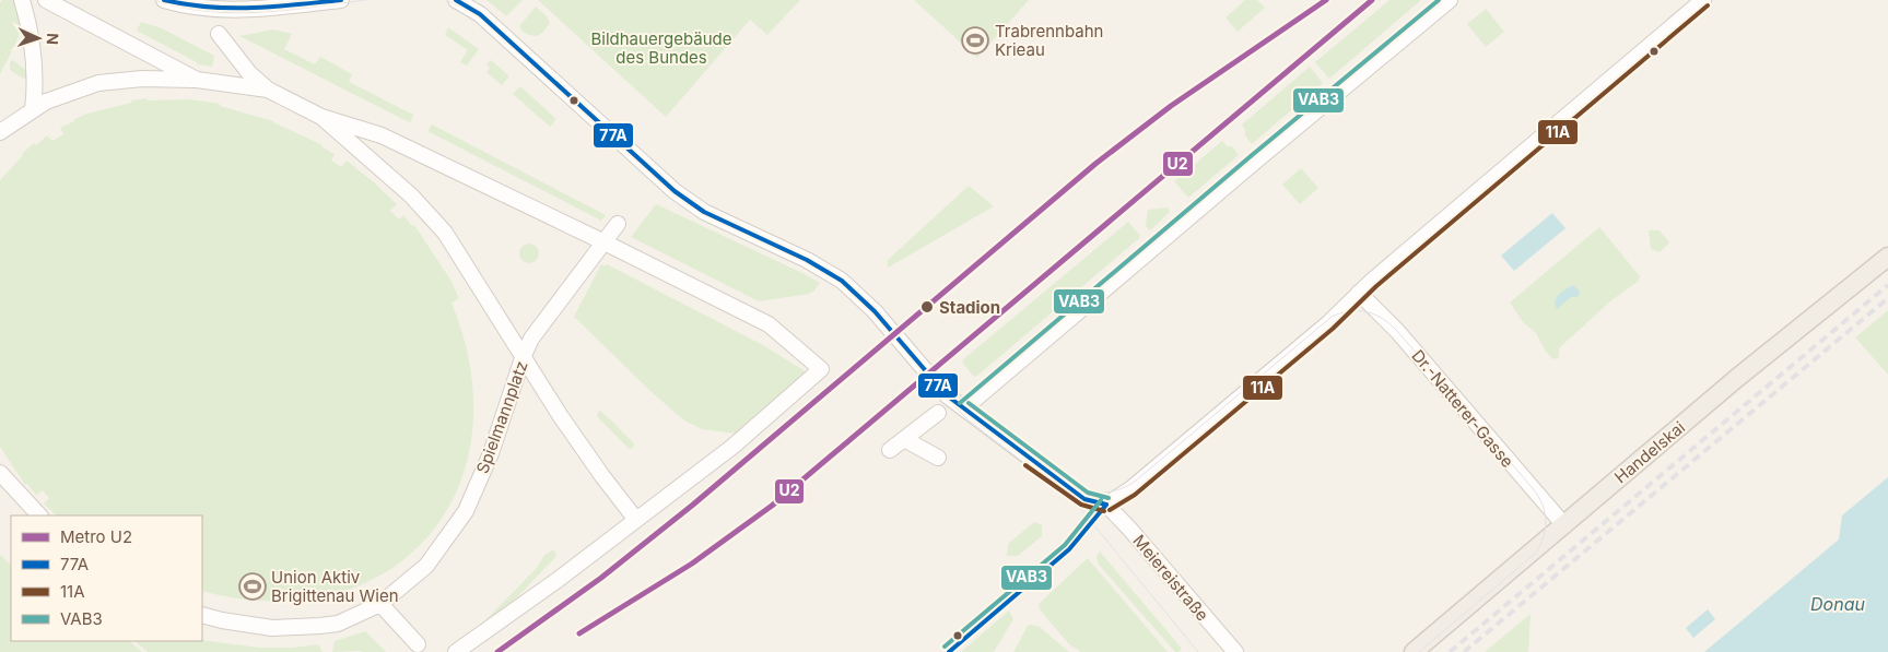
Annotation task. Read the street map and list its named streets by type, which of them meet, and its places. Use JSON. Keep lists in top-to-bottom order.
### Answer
{
  "streets": {
    "main road": ["Handelskai"],
    "street": ["Dr.-Natterer-Gasse", "Spielmannplatz", "Meiereistraße"]
  },
  "crossings": [
    ["Dr.-Natterer-Gasse", "Handelskai"]
  ],
  "water": ["Donau"],
  "parks": ["Bildhauergebäude des Bundes"],
  "places": {
    "sports": ["Trabrennbahn Krieau", "Union Aktiv Brigittenau Wien"],
    "other": ["Stadion"]
  },
  "lines": [
    "metro line U2",
    "transit line 77A",
    "transit line VAB3",
    "transit line 11A"
  ],
  "legend": [
    "Metro U2",
    "77A",
    "11A",
    "VAB3"
  ],
  "north": "right"
}
